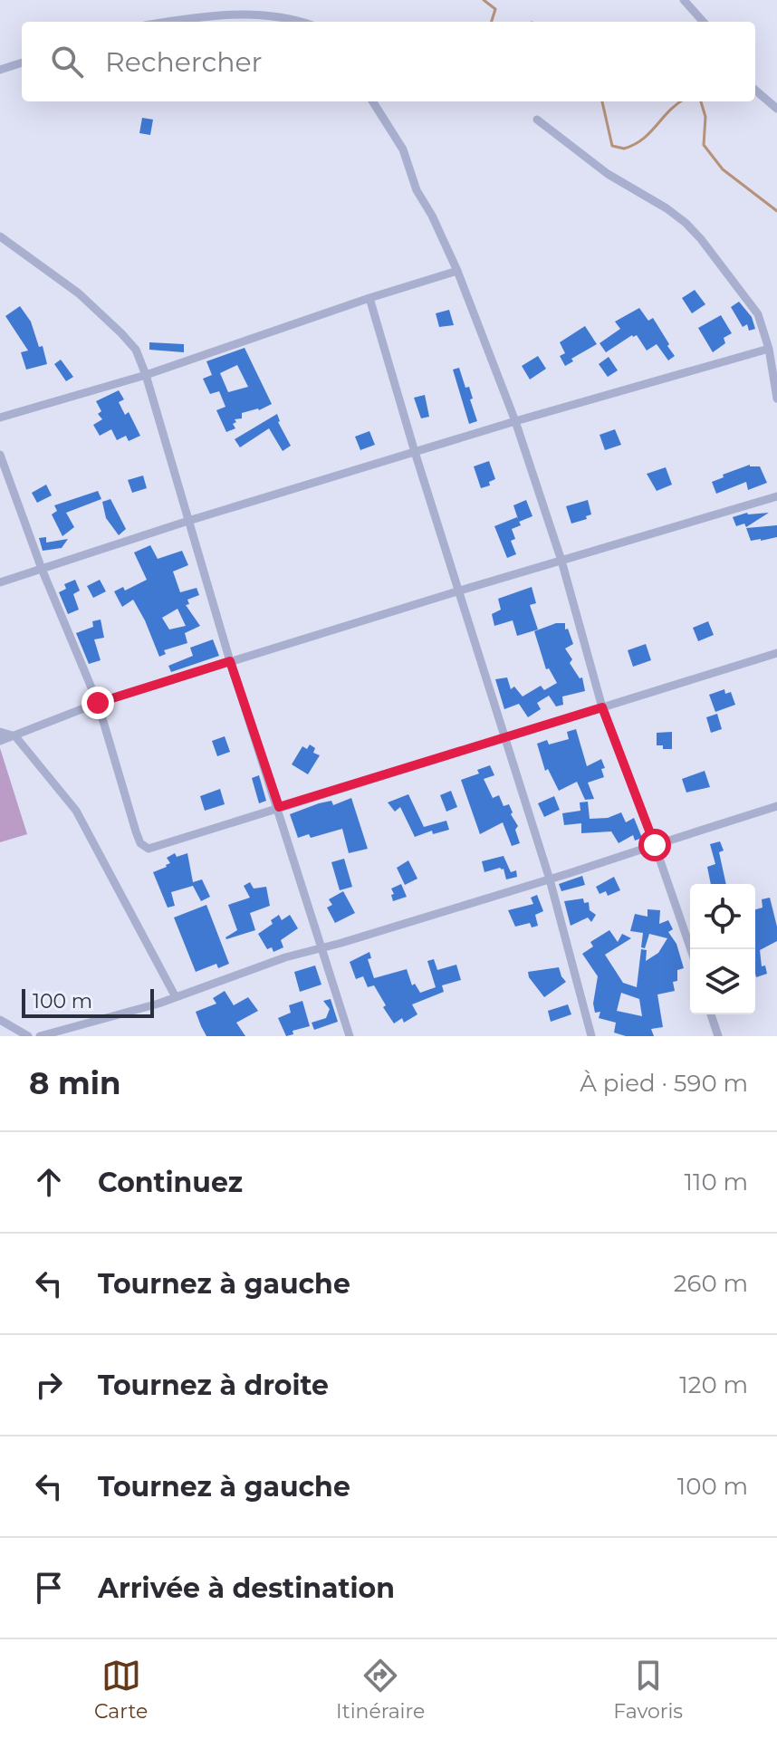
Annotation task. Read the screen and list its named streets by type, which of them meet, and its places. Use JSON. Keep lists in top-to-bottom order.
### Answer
{
  "scale_bar": "100 m",
  "page": {
    "search": "Rechercher",
    "scale": "100 m",
    "heading": ["8 min", "À pied · 590 m"],
    "list": [
      ["Continuez", "110 m"],
      ["Tournez à gauche", "260 m"],
      ["Tournez à droite", "120 m"],
      ["Tournez à gauche", "100 m"],
      "Arrivée à destination"
    ],
    "nav": ["Carte", "Itinéraire", "Favoris"]
  }
}
